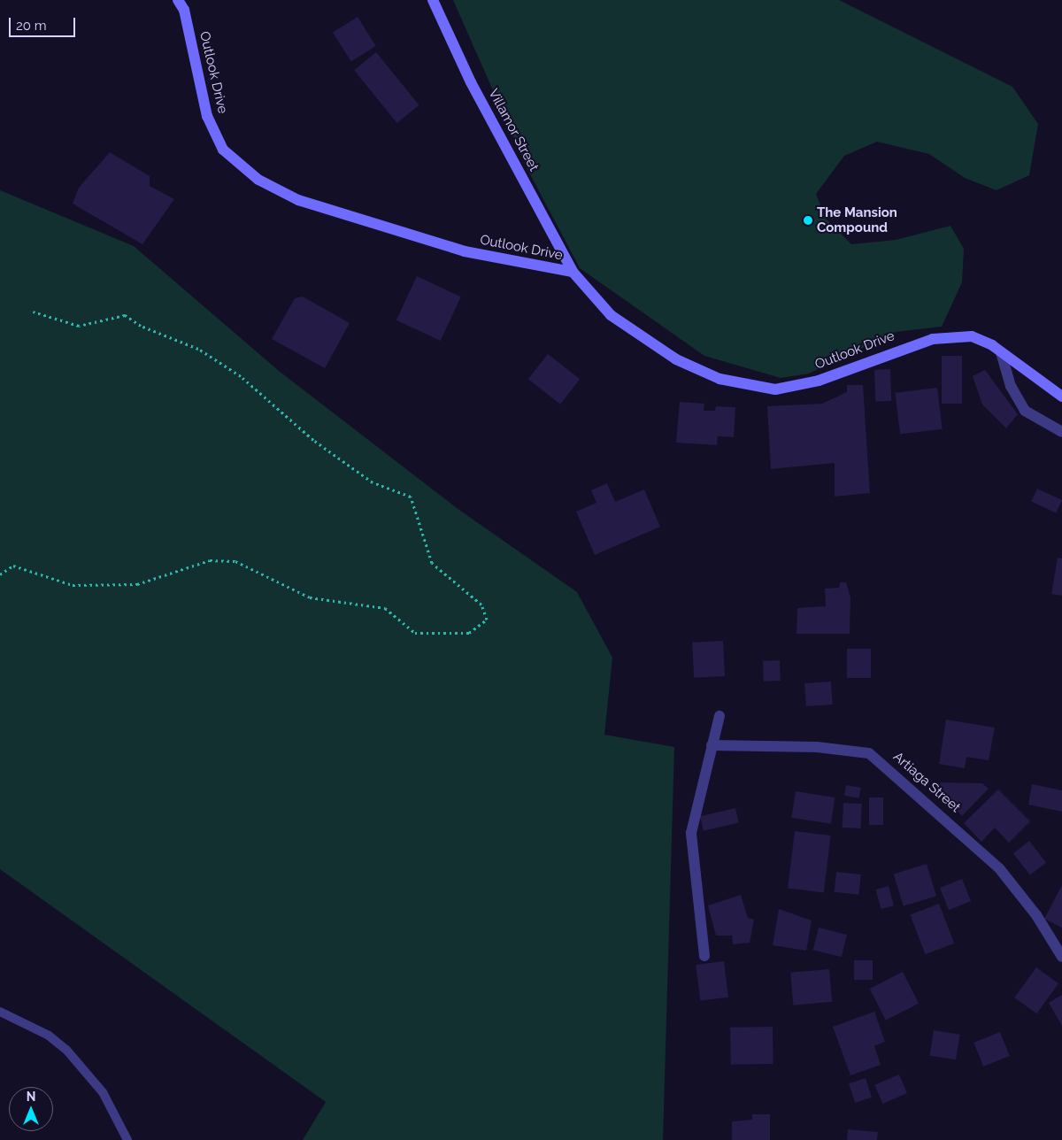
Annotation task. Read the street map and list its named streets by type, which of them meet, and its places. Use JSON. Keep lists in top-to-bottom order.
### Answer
{
  "streets": {
    "street": ["Outlook Drive", "Villamor Street", "Artiaga Street"]
  },
  "crossings": [
    ["Outlook Drive", "Villamor Street"]
  ],
  "places": ["The Mansion Compound"],
  "scale_bar": "20 m",
  "north": "top"
}
